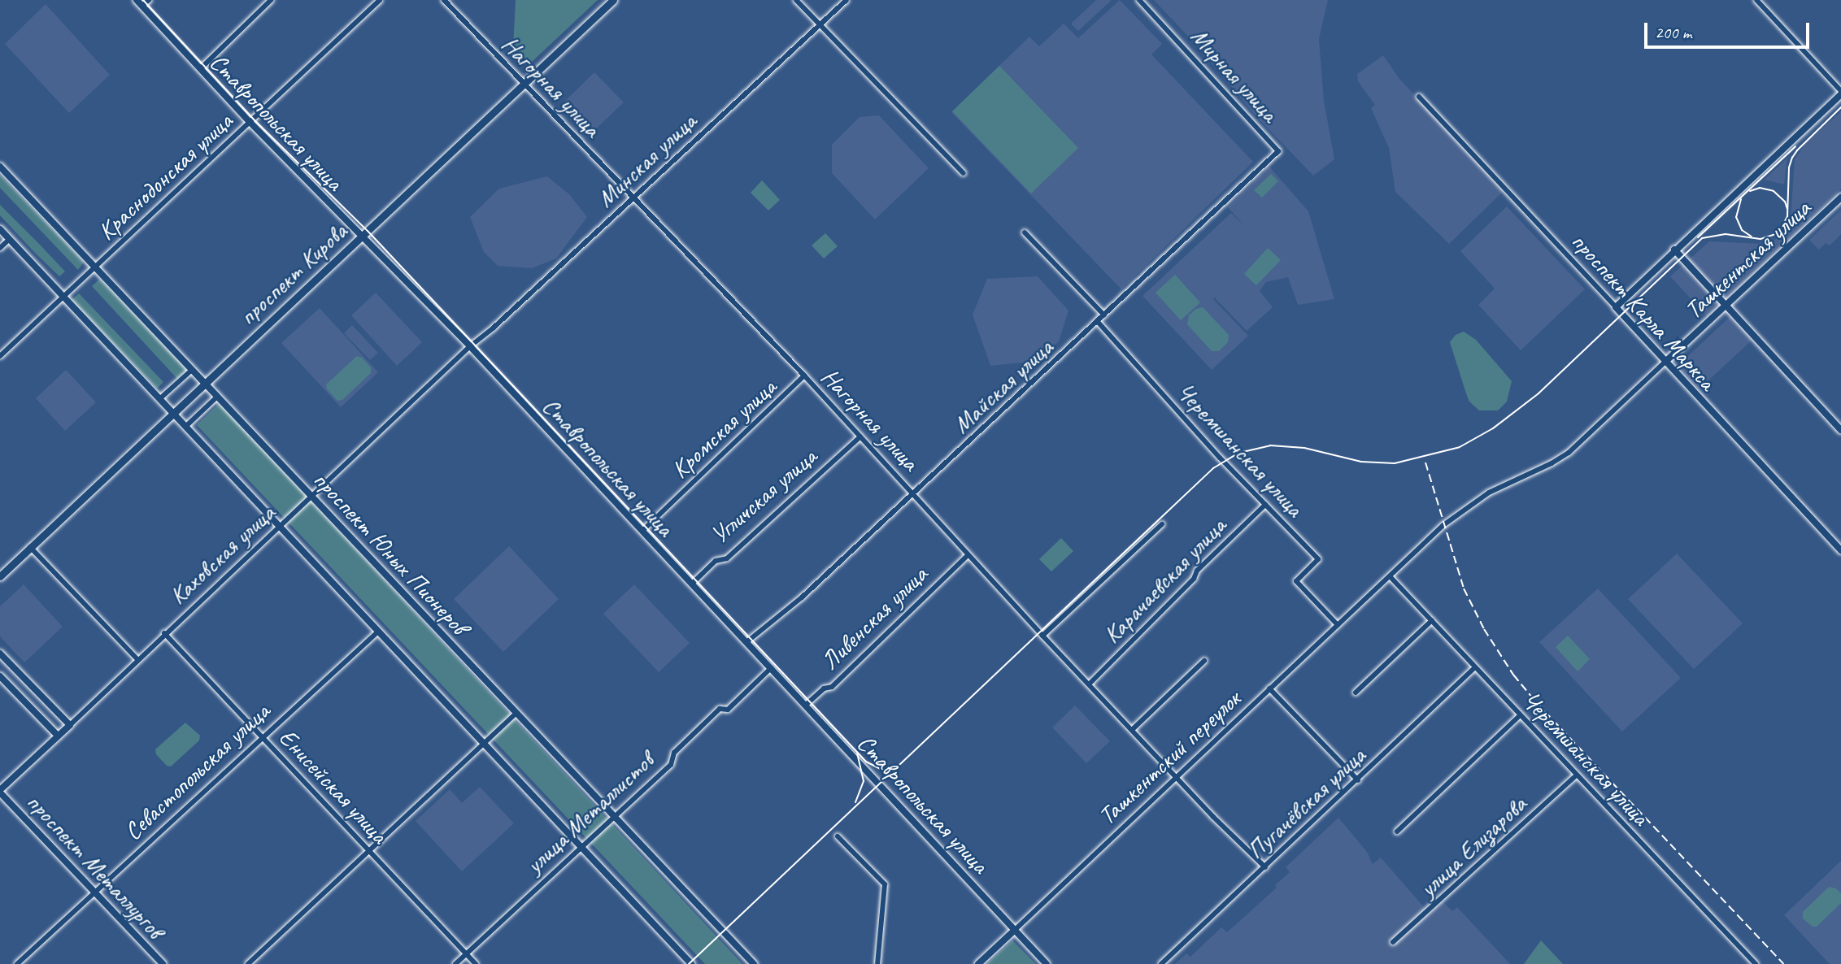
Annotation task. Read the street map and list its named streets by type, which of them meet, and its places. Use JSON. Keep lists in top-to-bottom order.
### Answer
{
  "streets": {
    "main road": ["проспект Кирова"],
    "street": [
      "Мирная улица",
      "Нагорная улица",
      "Ставропольская улица",
      "Минская улица",
      "Краснодонская улица",
      "Ташкентская улица",
      "проспект Карла Маркса",
      "Майская улица",
      "Кромская улица",
      "Черемшанская улица",
      "Угличская улица",
      "проспект Юных Пионеров",
      "Каховская улица",
      "Карачаевская улица",
      "Ливенская улица",
      "Ташкентский переулок",
      "Севастопольская улица",
      "Енисейская улица",
      "Пугачёвская улица",
      "улица Металлистов",
      "улица Елизарова",
      "проспект Металлургов"
    ]
  },
  "crossings": [
    ["Мирная улица", "Майская улица"],
    ["Нагорная улица", "Минская улица"],
    ["Нагорная улица", "проспект Кирова"],
    ["Нагорная улица", "Майская улица"],
    ["Нагорная улица", "Кромская улица"],
    ["Нагорная улица", "Угличская улица"],
    ["Нагорная улица", "Карачаевская улица"],
    ["Нагорная улица", "Ливенская улица"],
    ["Нагорная улица", "Ташкентский переулок"],
    ["Нагорная улица", "Пугачёвская улица"],
    ["Ставропольская улица", "Минская улица"],
    ["Ставропольская улица", "Краснодонская улица"],
    ["Ставропольская улица", "проспект Кирова"],
    ["Ставропольская улица", "Майская улица"],
    ["Ставропольская улица", "Кромская улица"],
    ["Ставропольская улица", "Угличская улица"],
    ["Ставропольская улица", "Каховская улица"],
    ["Ставропольская улица", "Ливенская улица"],
    ["Ставропольская улица", "Ташкентский переулок"],
    ["Ставропольская улица", "улица Металлистов"],
    ["Минская улица", "Каховская улица"],
    ["Краснодонская улица", "проспект Юных Пионеров"],
    ["Ташкентская улица", "проспект Карла Маркса"],
    ["Ташкентская улица", "Черемшанская улица"],
    ["Ташкентская улица", "Ташкентский переулок"],
    ["проспект Кирова", "проспект Юных Пионеров"],
    ["Майская улица", "Черемшанская улица"],
    ["Черемшанская улица", "Карачаевская улица"],
    ["Черемшанская улица", "Ташкентский переулок"],
    ["Черемшанская улица", "Пугачёвская улица"],
    ["Черемшанская улица", "улица Елизарова"],
    ["проспект Юных Пионеров", "Каховская улица"],
    ["проспект Юных Пионеров", "улица Металлистов"],
    ["Каховская улица", "Енисейская улица"],
    ["Каховская улица", "проспект Металлургов"],
    ["Севастопольская улица", "Енисейская улица"],
    ["Севастопольская улица", "проспект Металлургов"],
    ["Енисейская улица", "улица Металлистов"]
  ],
  "scale_bar": "200 m"
}
